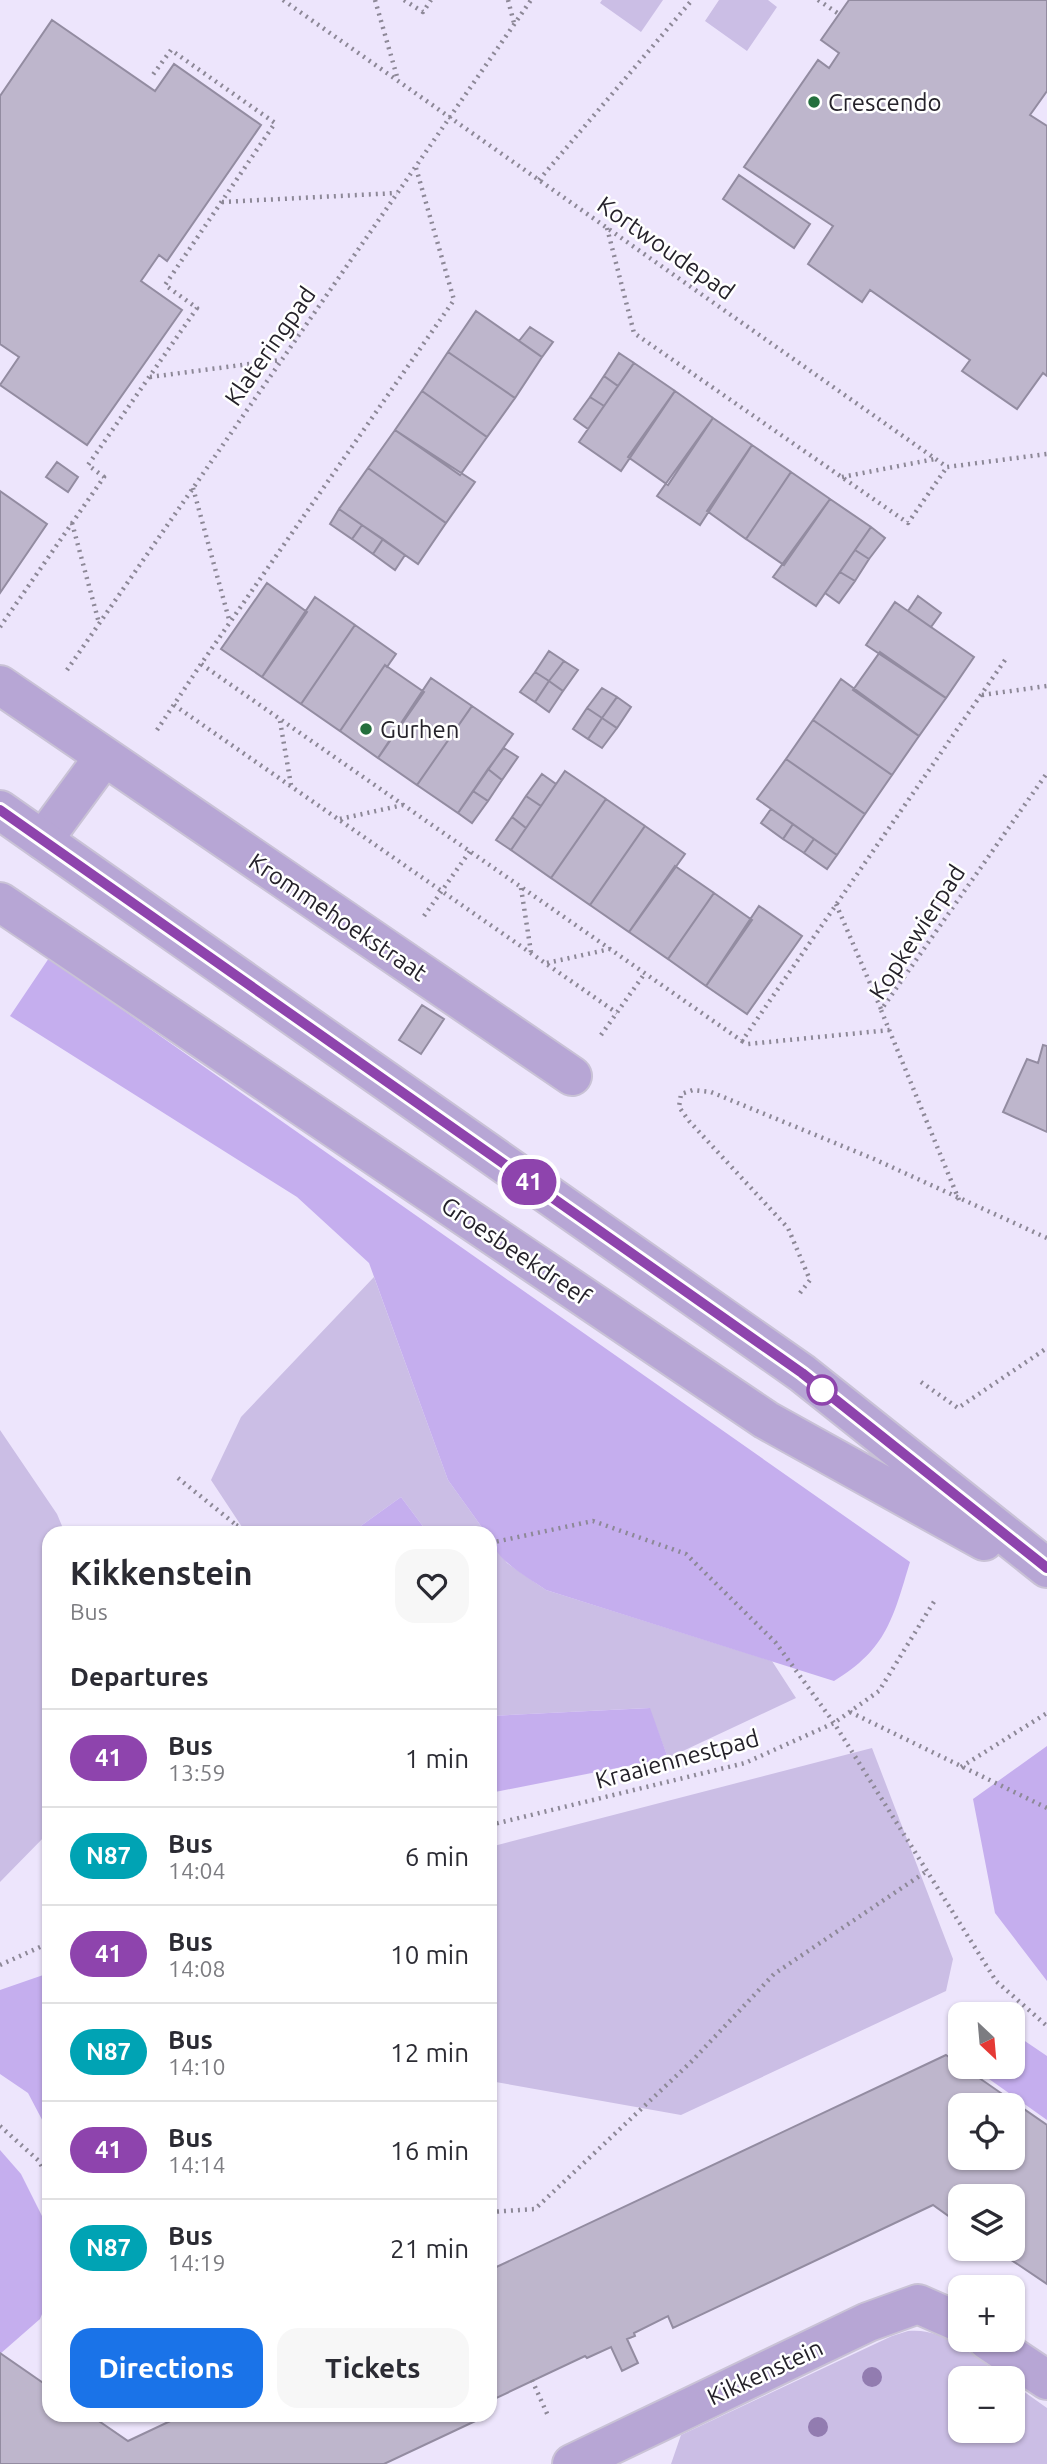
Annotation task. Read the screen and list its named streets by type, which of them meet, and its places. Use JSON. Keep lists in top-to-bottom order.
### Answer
{
  "streets": {
    "street": ["Krommehoekstraat", "Groesbeekdreef", "Kikkenstein"],
    "path": [
      "Kortwoudepad",
      "Klateringpad",
      "Kopkewierpad",
      "Kraaiennestpad"
    ]
  },
  "crossings": [
    ["Kortwoudepad", "Klateringpad"],
    ["Klateringpad", "Krommehoekstraat"]
  ],
  "places": ["Crescendo", "Gurhen"],
  "lines": ["bus line 41"],
  "north": "bottom right",
  "page": {
    "on_map": "41",
    "heading": [
      ["Kikkenstein", "Bus"],
      "Departures"
    ],
    "list": [
      {
        "mark": "41",
        "name": "Bus",
        "note": "13:59",
        "value": "1 min"
      },
      {
        "mark": "N87",
        "name": "Bus",
        "note": "14:04",
        "value": "6 min"
      },
      {
        "mark": "41",
        "name": "Bus",
        "note": "14:08",
        "value": "10 min"
      },
      {
        "mark": "N87",
        "name": "Bus",
        "note": "14:10",
        "value": "12 min"
      },
      {
        "mark": "41",
        "name": "Bus",
        "note": "14:14",
        "value": "16 min"
      },
      {
        "mark": "N87",
        "name": "Bus",
        "note": "14:19",
        "value": "21 min"
      }
    ],
    "map_buttons": ["+", "−"],
    "buttons": ["Directions", "Tickets"]
  }
}
